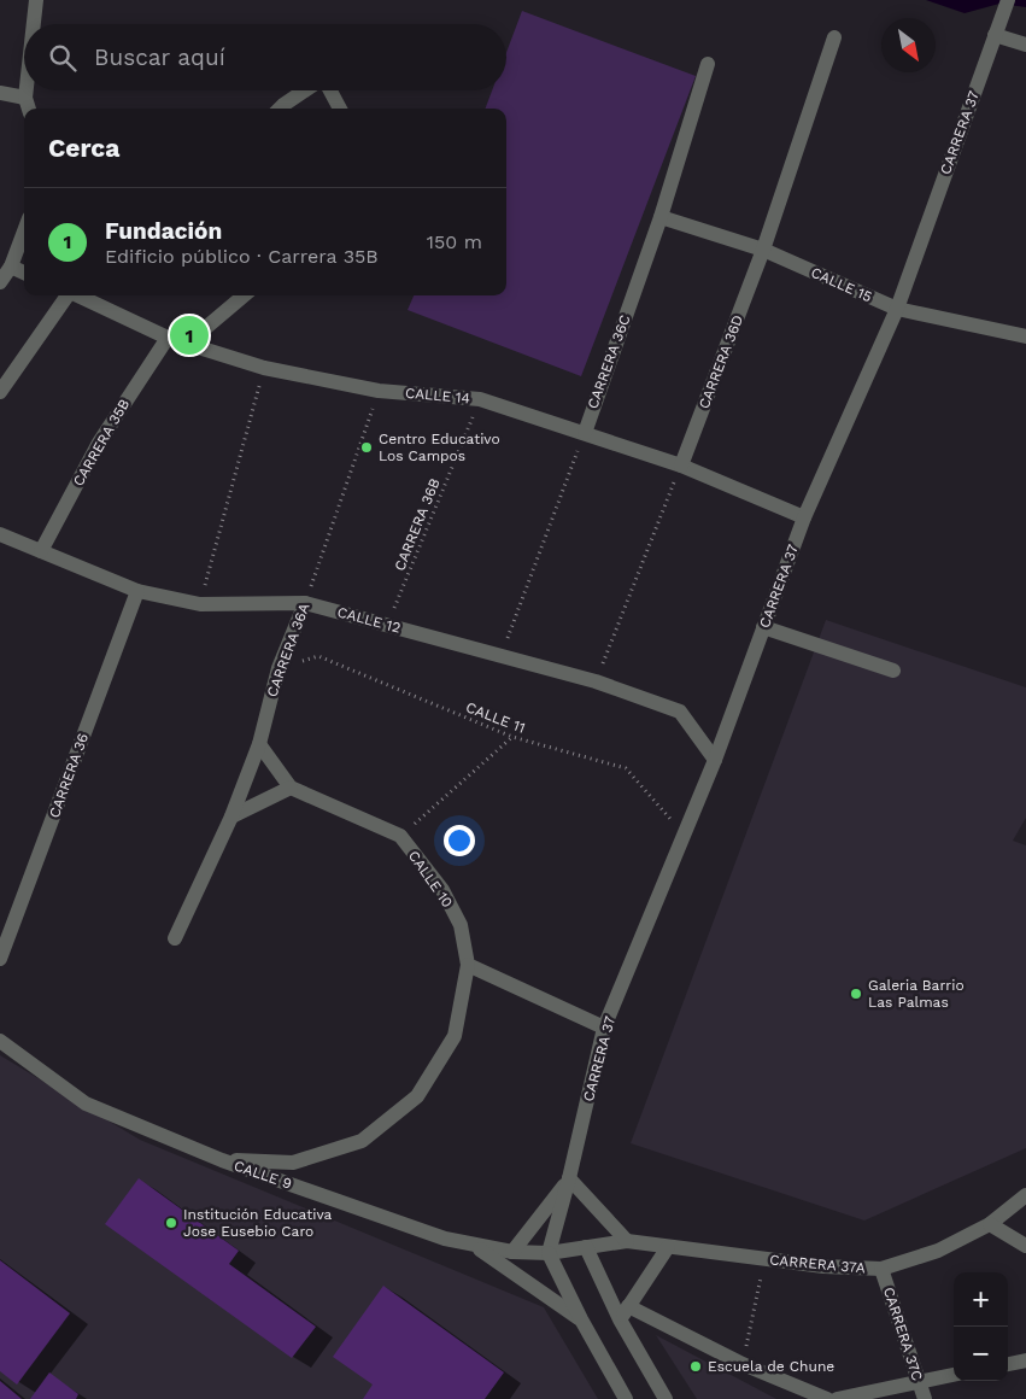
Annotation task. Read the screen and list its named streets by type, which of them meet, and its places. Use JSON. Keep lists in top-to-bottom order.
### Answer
{
  "streets": {
    "street": [
      "CARRERA 37",
      "CALLE 15",
      "CARRERA 36C",
      "CARRERA 36D",
      "CALLE 14",
      "CARRERA 35B",
      "CALLE 12",
      "CARRERA 36A",
      "CARRERA 36",
      "CALLE 10",
      "CALLE 9",
      "CARRERA 37A",
      "CARRERA 37C"
    ],
    "path": ["CARRERA 36B", "CALLE 11"]
  },
  "crossings": [
    ["CARRERA 37", "CALLE 15"],
    ["CARRERA 37", "CALLE 14"],
    ["CARRERA 37", "CALLE 12"],
    ["CARRERA 37", "CALLE 11"],
    ["CARRERA 37", "CALLE 9"],
    ["CALLE 15", "CARRERA 36C"],
    ["CALLE 15", "CARRERA 36D"],
    ["CARRERA 36C", "CALLE 14"],
    ["CARRERA 36D", "CALLE 14"],
    ["CALLE 14", "CARRERA 35B"],
    ["CALLE 14", "CARRERA 36B"],
    ["CALLE 14", "CARRERA 36A"],
    ["CARRERA 35B", "CALLE 12"],
    ["CARRERA 36B", "CALLE 12"],
    ["CALLE 12", "CARRERA 36A"],
    ["CALLE 12", "CARRERA 36"],
    ["CARRERA 36A", "CALLE 11"],
    ["CALLE 9", "CARRERA 37A"],
    ["CARRERA 37A", "CARRERA 37C"]
  ],
  "places": [
    "Centro Educativo Los Campos",
    "Galeria Barrio Las Palmas",
    "Institución Educativa Jose Eusebio Caro",
    "Escuela de Chune"
  ],
  "north": "bottom right",
  "page": {
    "search": "Buscar aquí",
    "heading": "Cerca",
    "list": [
      {
        "mark": "1",
        "name": "Fundación",
        "note": "Edificio público · Carrera 35B",
        "value": "150 m"
      }
    ],
    "pins": "1",
    "map_buttons": ["+", "−"]
  }
}
